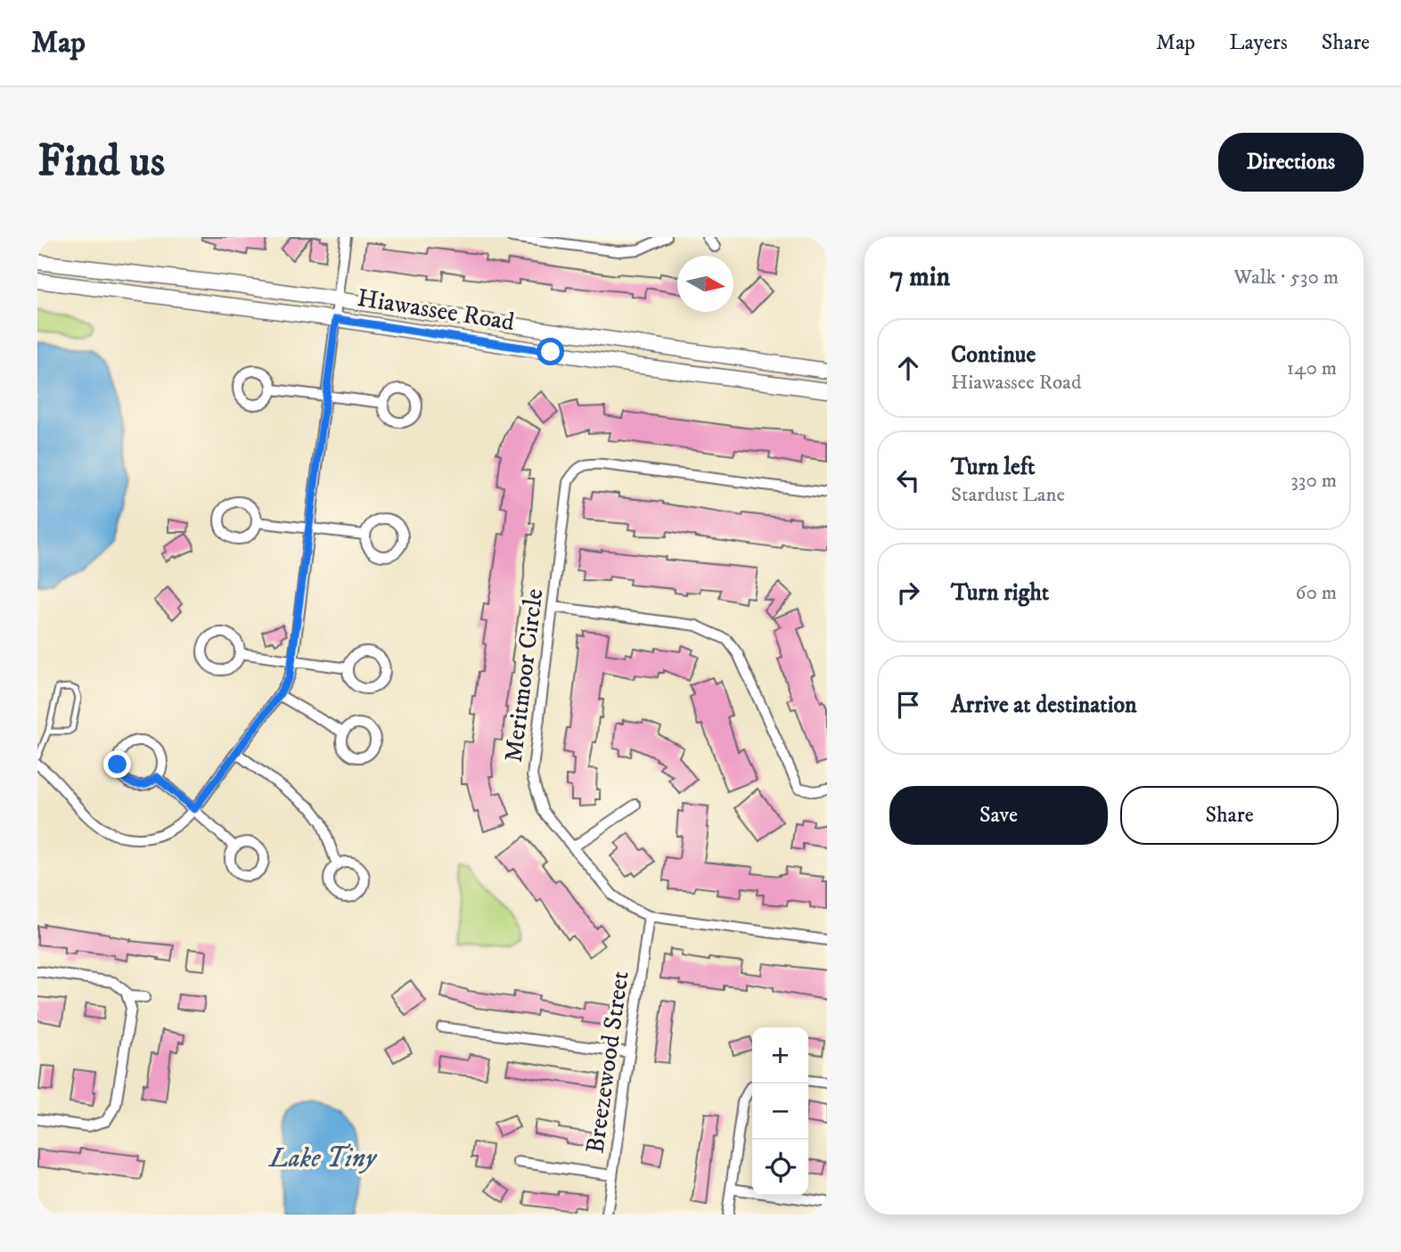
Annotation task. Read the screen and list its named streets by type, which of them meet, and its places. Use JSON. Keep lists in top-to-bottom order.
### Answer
{
  "streets": {
    "street": ["Hiawassee Road", "Meritmoor Circle", "Breezewood Street"]
  },
  "crossings": [
    ["Meritmoor Circle", "Breezewood Street"]
  ],
  "water": ["Lake Tiny"],
  "north": "right",
  "page": {
    "header": "Map",
    "nav": ["Map", "Layers", "Share"],
    "buttons": [
      "Directions",
      ["Save", "Share"]
    ],
    "title": "Find us",
    "heading": ["7 min", "Walk · 530 m"],
    "list": [
      ["Continue", "Hiawassee Road", "140 m"],
      ["Turn left", "Stardust Lane", "330 m"],
      ["Turn right", "60 m"],
      "Arrive at destination"
    ],
    "map_buttons": ["+", "−"]
  }
}
